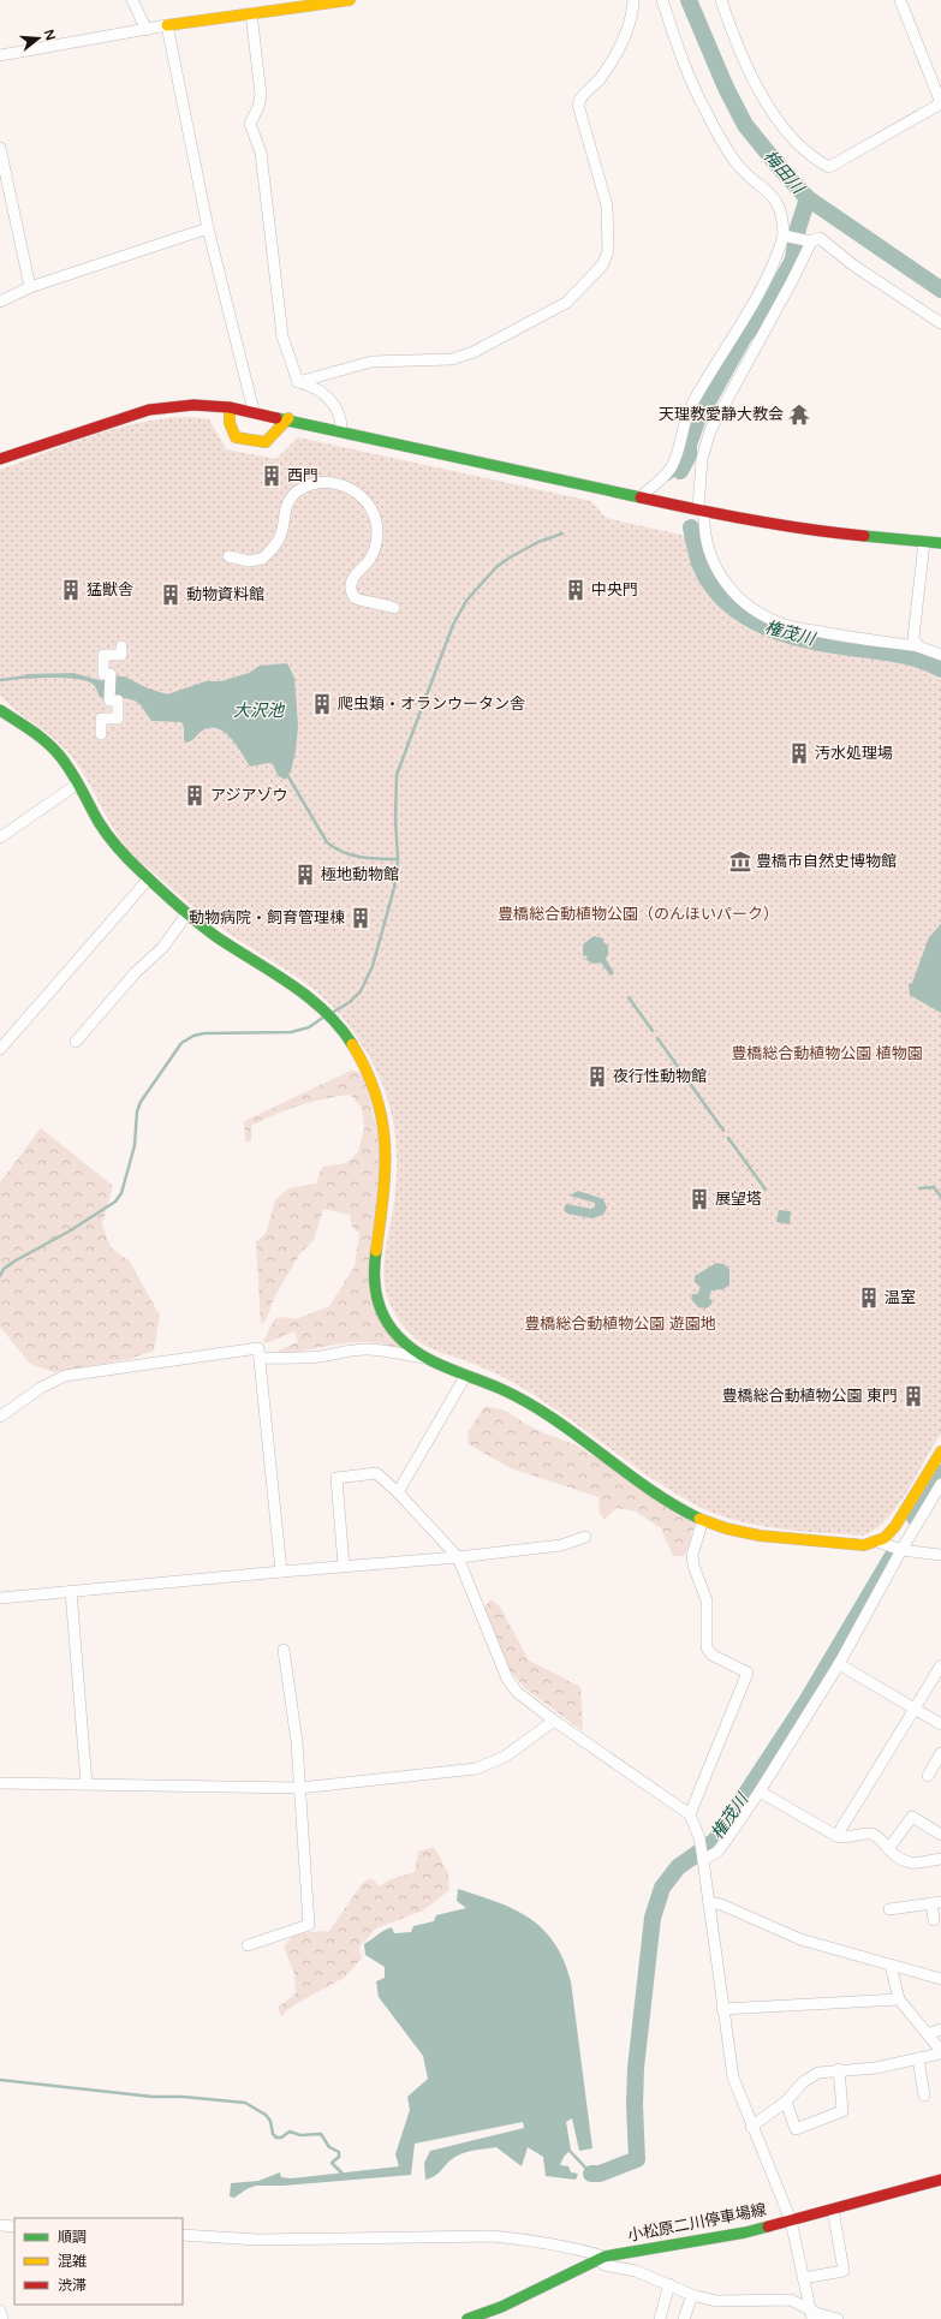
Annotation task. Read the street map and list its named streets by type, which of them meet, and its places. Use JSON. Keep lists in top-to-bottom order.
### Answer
{
  "streets": {
    "street": ["小松原二川停車場線"]
  },
  "water": ["梅田川", "権茂川", "大沢池"],
  "parks": ["豊橋総合動植物公園（のんほいパーク）", "豊橋総合動植物公園 植物園", "豊橋総合動植物公園 遊園地"],
  "places": {
    "temple": ["天理教愛静大教会"],
    "building": [
      "西門",
      "猛獣舎",
      "中央門",
      "動物資料館",
      "爬虫類・オランウータン舎",
      "汚水処理場",
      "アジアゾウ",
      "極地動物館",
      "動物病院・飼育管理棟",
      "夜行性動物館",
      "展望塔",
      "温室",
      "豊橋総合動植物公園 東門"
    ],
    "museum": ["豊橋市自然史博物館"]
  },
  "legend": ["順調", "混雑", "渋滞"],
  "north": "right"
}
